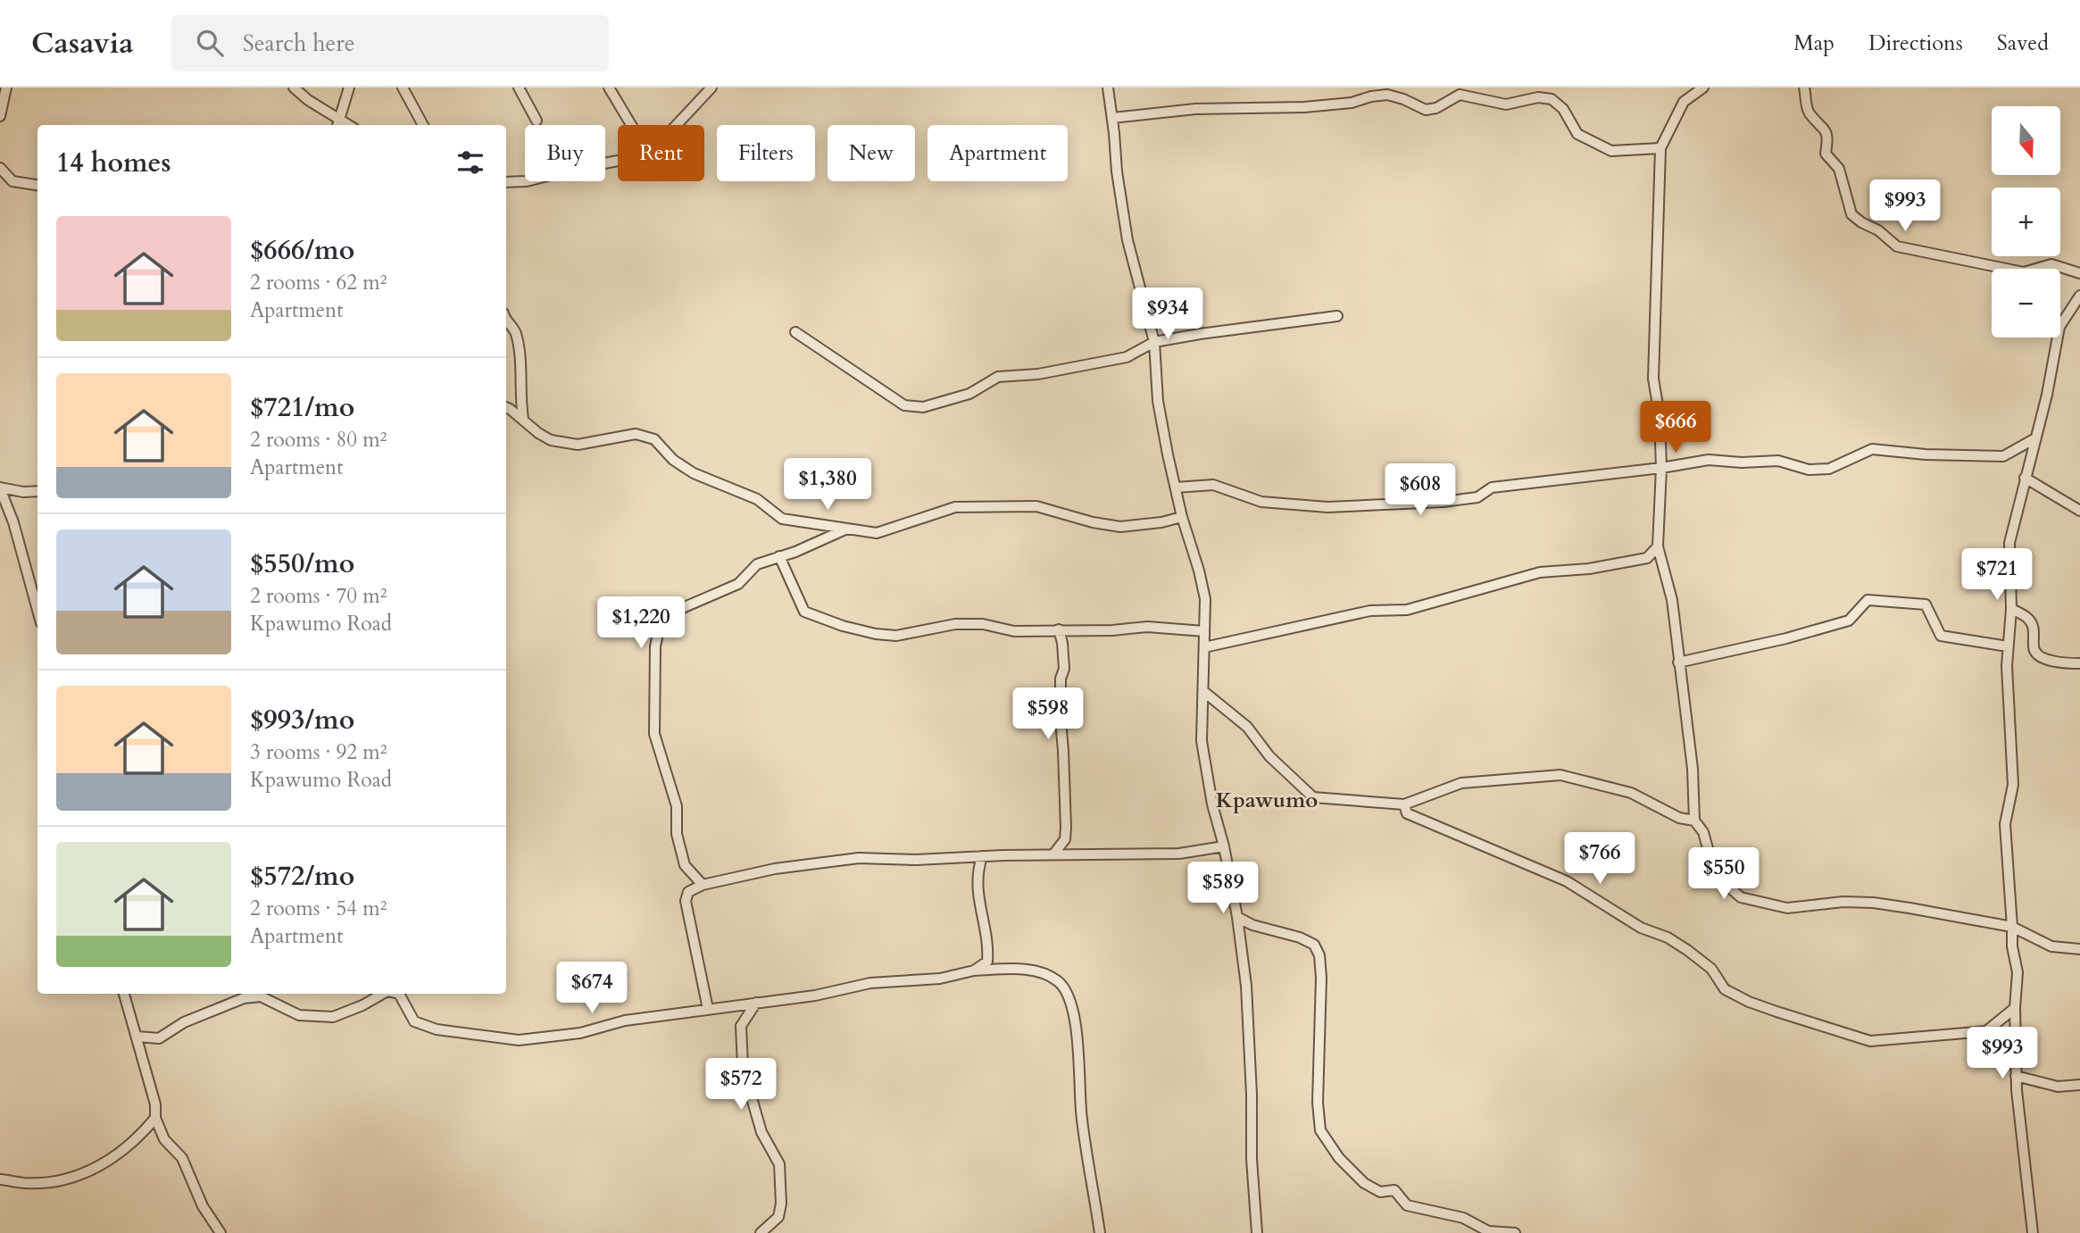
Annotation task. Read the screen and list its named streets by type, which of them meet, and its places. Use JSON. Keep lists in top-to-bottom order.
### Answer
{
  "districts": ["Kpawumo"],
  "north": "bottom",
  "page": {
    "header": "Casavia",
    "search": "Search here",
    "nav": ["Map", "Directions", "Saved"],
    "map_buttons": ["+", "−"],
    "chip": [
      "Buy",
      "Rent",
      "Filters",
      "New",
      "Apartment"
    ],
    "heading": "14 homes",
    "price": [
      "$993",
      "$934",
      "$666",
      "$1,380",
      "$608",
      "$721",
      "$1,220",
      "$598",
      "$766",
      "$550",
      "$589",
      "$674",
      "$993",
      "$572"
    ],
    "list": [
      {
        "name": "$666/mo",
        "note": "2 rooms · 62 m² · Apartment"
      },
      {
        "name": "$721/mo",
        "note": "2 rooms · 80 m² · Apartment"
      },
      {
        "name": "$550/mo",
        "note": "2 rooms · 70 m² · Kpawumo Road"
      },
      {
        "name": "$993/mo",
        "note": "3 rooms · 92 m² · Kpawumo Road"
      },
      {
        "name": "$572/mo",
        "note": "2 rooms · 54 m² · Apartment"
      }
    ]
  }
}
